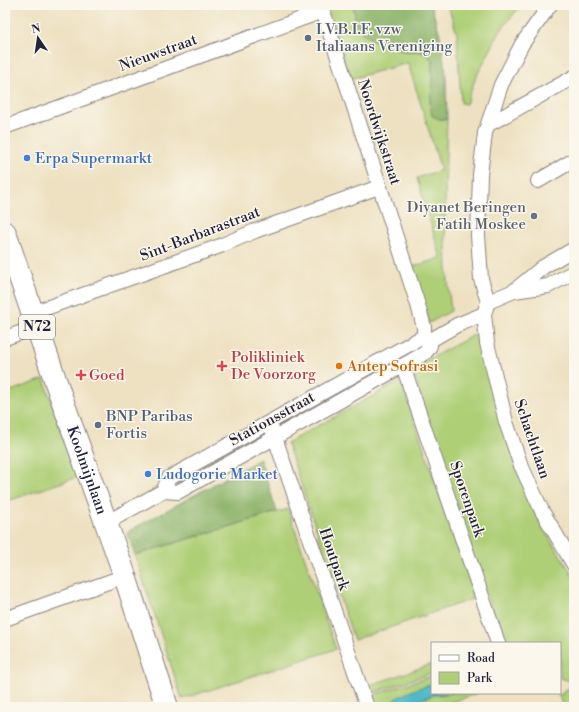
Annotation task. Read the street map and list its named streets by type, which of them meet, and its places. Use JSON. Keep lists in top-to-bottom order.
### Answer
{
  "streets": {
    "main road": ["N72", "Koolmijnlaan"],
    "street": [
      "Nieuwstraat",
      "Noordwijkstraat",
      "Sint-Barbarastraat",
      "Stationsstraat",
      "Schachtlaan",
      "Sporenpark",
      "Houtpark"
    ]
  },
  "crossings": [
    ["Nieuwstraat", "Noordwijkstraat"],
    ["Noordwijkstraat", "Sint-Barbarastraat"],
    ["Noordwijkstraat", "Stationsstraat"],
    ["Sint-Barbarastraat", "Koolmijnlaan"],
    ["Stationsstraat", "Schachtlaan"],
    ["Stationsstraat", "Koolmijnlaan"],
    ["Stationsstraat", "Sporenpark"],
    ["Stationsstraat", "Houtpark"]
  ],
  "places": {
    "other": [
      "I.V.B.I.F. vzw Italiaans Vereniging",
      "Erpa Supermarkt",
      "Diyanet Beringen Fatih Moskee",
      "Antep Sofrasi",
      "BNP Paribas Fortis",
      "Ludogorie Market"
    ],
    "health": ["Polikliniek De Voorzorg", "Goed"]
  },
  "legend": ["Road", "Park"],
  "north": "top"
}
